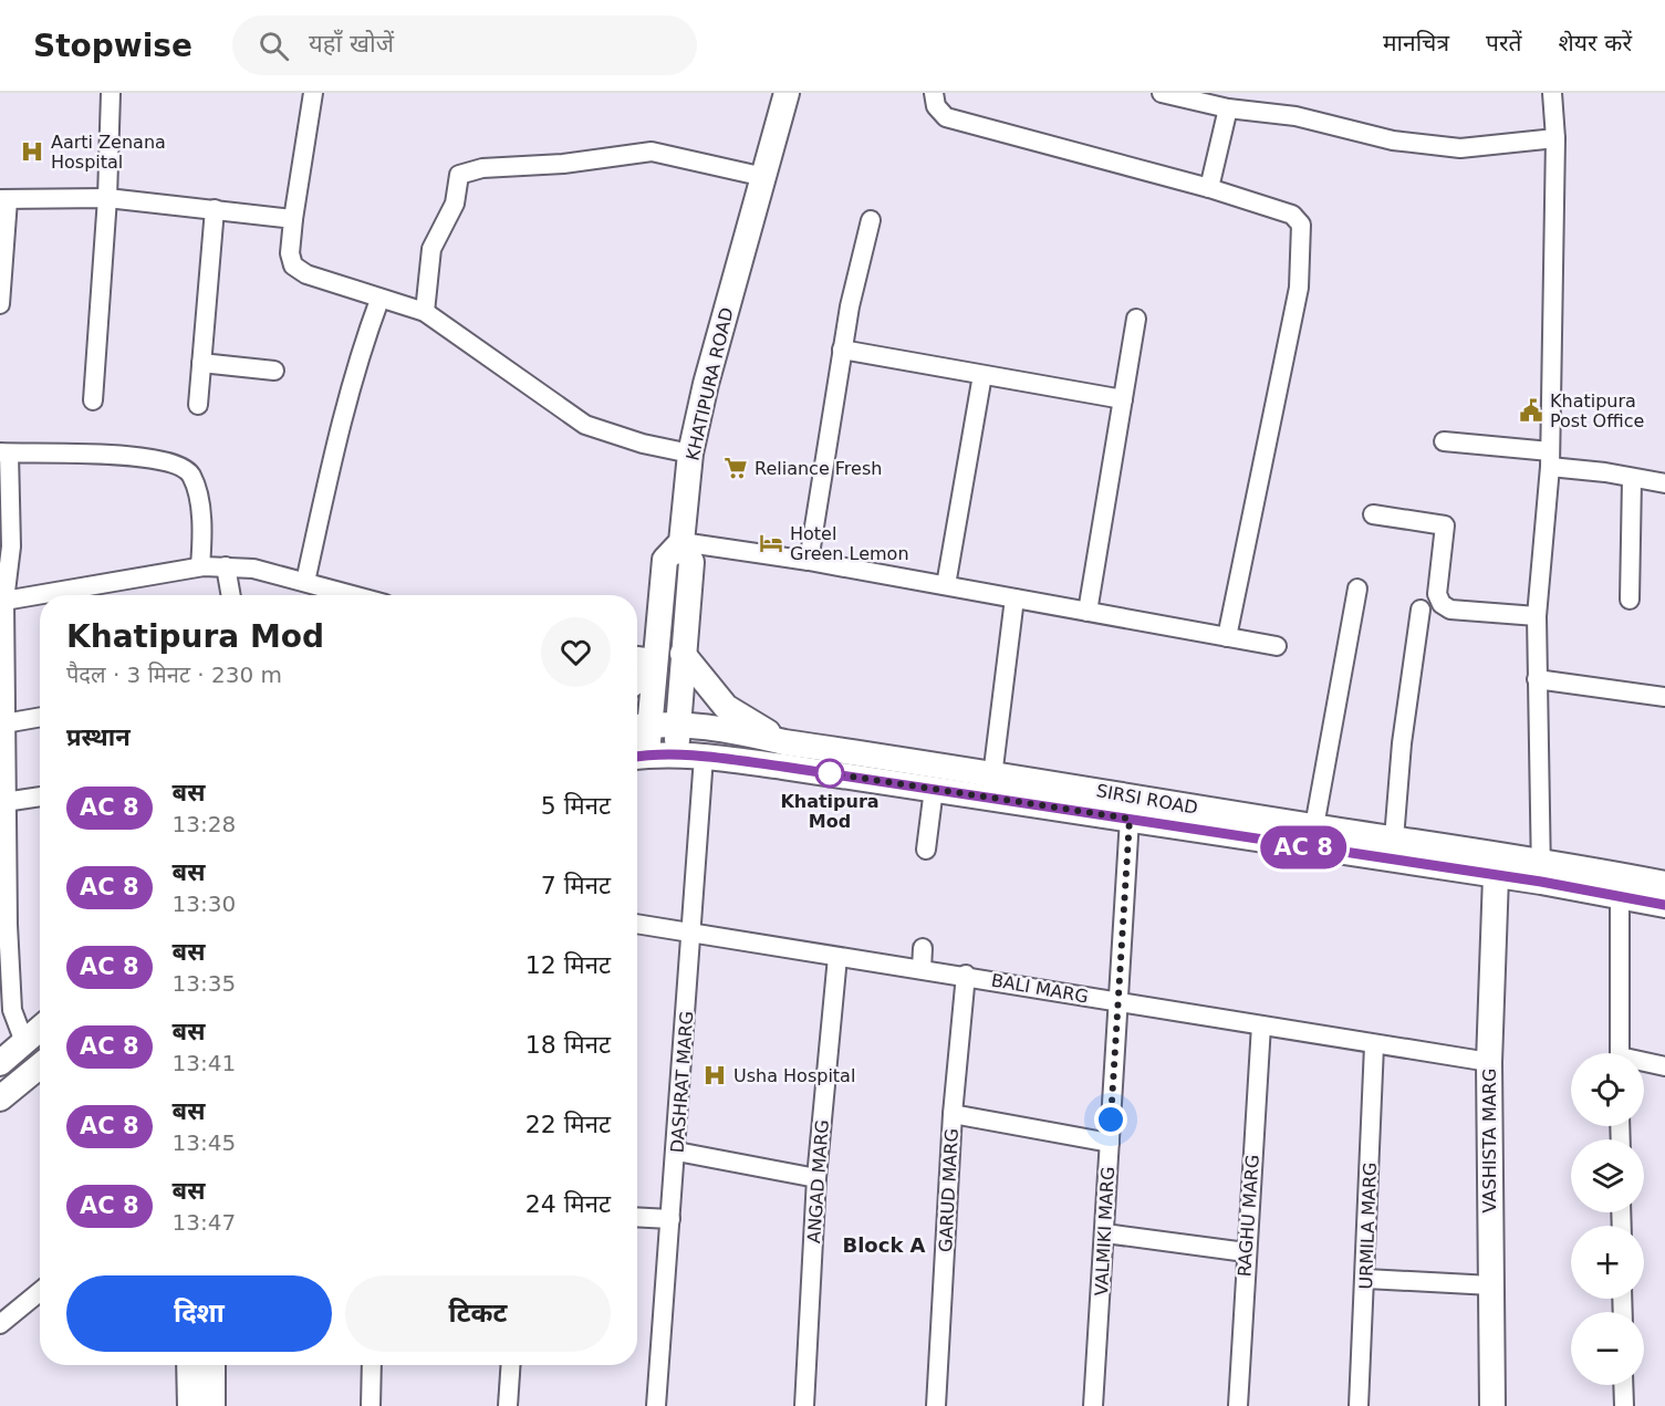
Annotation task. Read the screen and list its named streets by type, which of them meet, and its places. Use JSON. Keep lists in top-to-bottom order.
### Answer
{
  "streets": {
    "street": [
      "KHATIPURA ROAD",
      "SIRSI ROAD",
      "BALI MARG",
      "DASHRAT MARG",
      "VASHISTA MARG",
      "ANGAD MARG",
      "GARUD MARG",
      "RAGHU MARG",
      "URMILA MARG",
      "VALMIKI MARG"
    ]
  },
  "crossings": [
    ["KHATIPURA ROAD", "SIRSI ROAD"],
    ["SIRSI ROAD", "DASHRAT MARG"],
    ["SIRSI ROAD", "VASHISTA MARG"],
    ["SIRSI ROAD", "VALMIKI MARG"],
    ["BALI MARG", "DASHRAT MARG"],
    ["BALI MARG", "VASHISTA MARG"],
    ["BALI MARG", "ANGAD MARG"],
    ["BALI MARG", "GARUD MARG"],
    ["BALI MARG", "RAGHU MARG"],
    ["BALI MARG", "URMILA MARG"],
    ["BALI MARG", "VALMIKI MARG"]
  ],
  "districts": ["Block A"],
  "places": {
    "hospital": ["Aarti Zenana Hospital", "Usha Hospital"],
    "public building": ["Khatipura Post Office"],
    "supermarket": ["Reliance Fresh"],
    "hotel": ["Hotel Green Lemon"],
    "other": ["Khatipura Mod"]
  },
  "page": {
    "header": "Stopwise",
    "search": "यहाँ खोजें",
    "nav": ["मानचित्र", "परतें", "शेयर करें"],
    "on_map": "AC 8",
    "heading": [
      ["Khatipura Mod", "पैदल · 3 मिनट · 230 m"],
      "प्रस्थान"
    ],
    "list": [
      {
        "mark": "AC 8",
        "name": "बस",
        "note": "13:28",
        "value": "5 मिनट"
      },
      {
        "mark": "AC 8",
        "name": "बस",
        "note": "13:30",
        "value": "7 मिनट"
      },
      {
        "mark": "AC 8",
        "name": "बस",
        "note": "13:35",
        "value": "12 मिनट"
      },
      {
        "mark": "AC 8",
        "name": "बस",
        "note": "13:41",
        "value": "18 मिनट"
      },
      {
        "mark": "AC 8",
        "name": "बस",
        "note": "13:45",
        "value": "22 मिनट"
      },
      {
        "mark": "AC 8",
        "name": "बस",
        "note": "13:47",
        "value": "24 मिनट"
      }
    ],
    "map_buttons": ["+", "−"],
    "buttons": ["दिशा", "टिकट"]
  }
}
